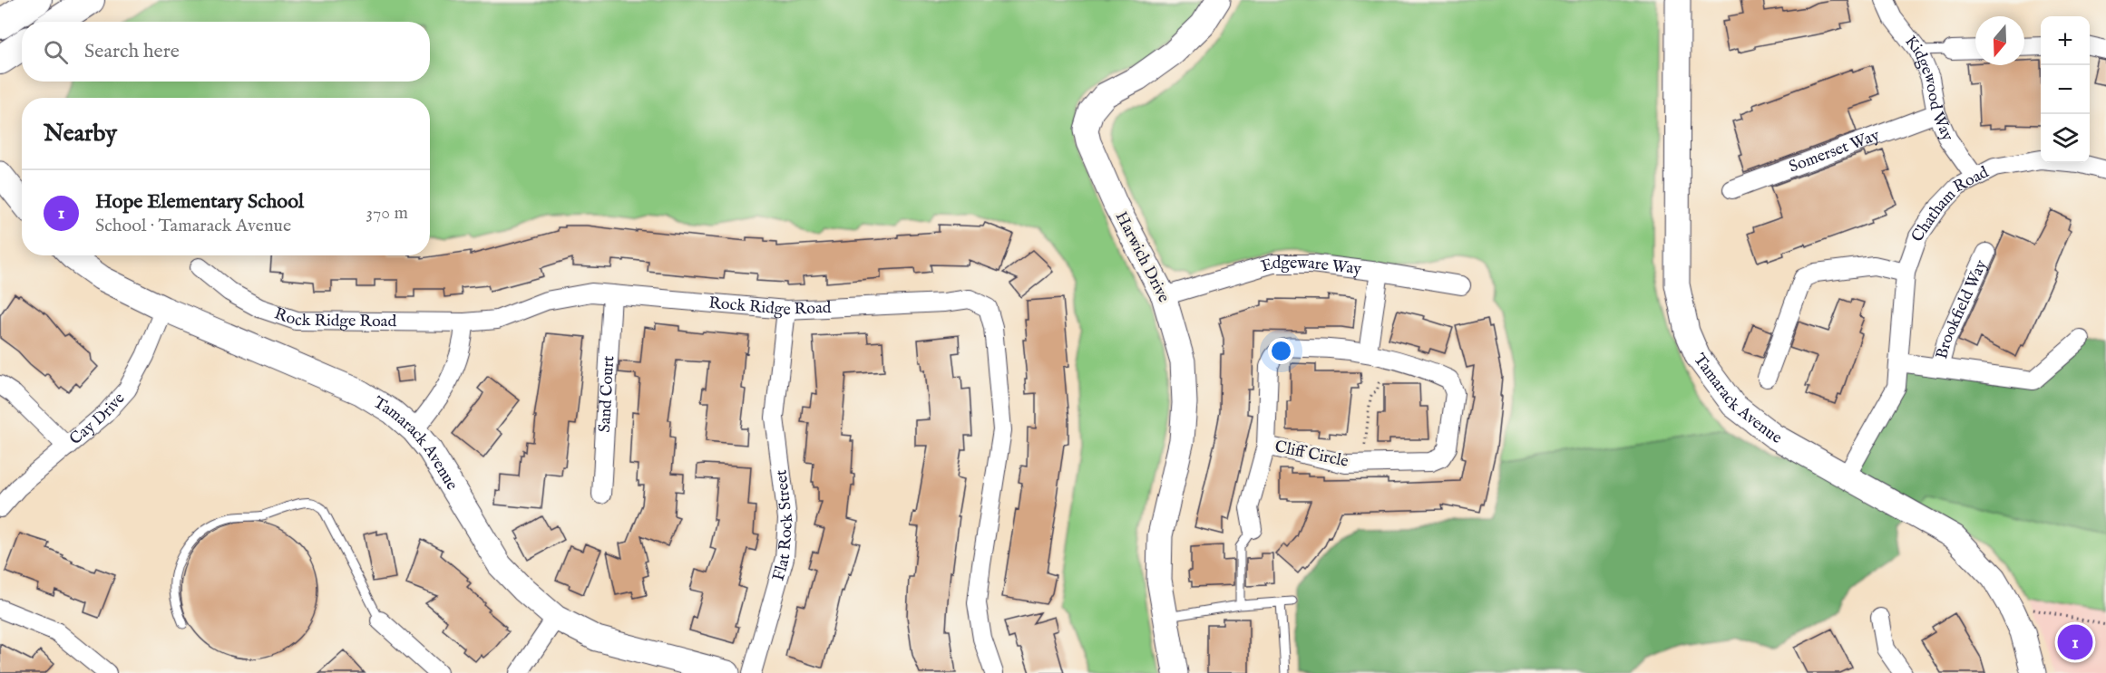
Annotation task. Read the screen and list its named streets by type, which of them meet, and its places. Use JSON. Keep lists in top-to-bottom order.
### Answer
{
  "streets": {
    "main road": ["Harwich Drive", "Tamarack Avenue"],
    "street": [
      "Kidgewood Way",
      "Somerset Way",
      "Chatham Road",
      "Edgeware Way",
      "Rock Ridge Road",
      "Brookfield Way",
      "Sand Court",
      "Cay Drive",
      "Cliff Circle",
      "Flat Rock Street"
    ]
  },
  "crossings": [
    ["Kidgewood Way", "Somerset Way"],
    ["Kidgewood Way", "Chatham Road"],
    ["Chatham Road", "Brookfield Way"],
    ["Chatham Road", "Tamarack Avenue"],
    ["Harwich Drive", "Edgeware Way"],
    ["Rock Ridge Road", "Sand Court"],
    ["Rock Ridge Road", "Flat Rock Street"],
    ["Tamarack Avenue", "Cay Drive"]
  ],
  "north": "bottom",
  "page": {
    "map_buttons": ["+", "−"],
    "search": "Search here",
    "heading": "Nearby",
    "list": [
      {
        "mark": "1",
        "name": "Hope Elementary School",
        "note": "School · Tamarack Avenue",
        "value": "370 m"
      }
    ],
    "pins": "1"
  }
}
